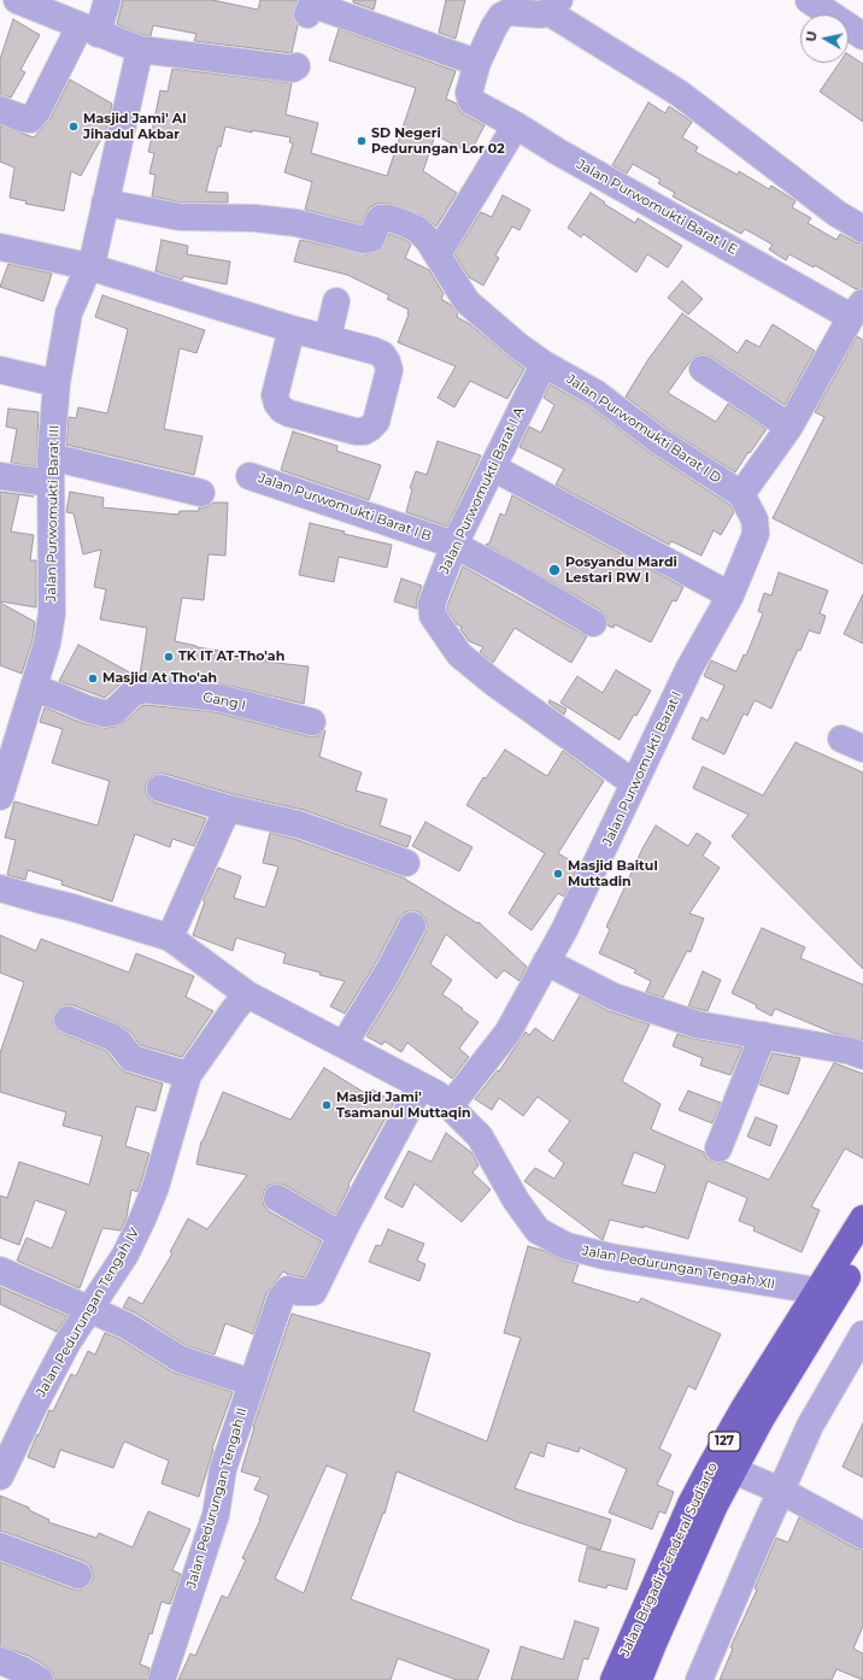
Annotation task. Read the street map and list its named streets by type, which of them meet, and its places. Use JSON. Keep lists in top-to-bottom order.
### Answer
{
  "streets": {
    "main road": ["127", "Jalan Brigadir Jenderal Sudiarto"],
    "street": [
      "Jalan Purwomukti Barat I E",
      "Jalan Purwomukti Barat I D",
      "Jalan Purwomukti Barat I A",
      "Jalan Purwomukti Barat I B",
      "Jalan Purwomukti Barat III",
      "Gang I",
      "Jalan Purwomukti Barat I",
      "Jalan Pedurungan Tengah XII",
      "Jalan Pedurungan Tengah IV",
      "Jalan Pedurungan Tengah II"
    ]
  },
  "crossings": [
    ["Jalan Purwomukti Barat I D", "Jalan Purwomukti Barat I A"],
    ["Jalan Purwomukti Barat I D", "Jalan Purwomukti Barat III"],
    ["Jalan Purwomukti Barat I D", "Jalan Purwomukti Barat I"],
    ["Jalan Purwomukti Barat I A", "Jalan Purwomukti Barat I B"],
    ["Jalan Purwomukti Barat I A", "Jalan Purwomukti Barat I"],
    ["Jalan Purwomukti Barat III", "Gang I"],
    ["Jalan Purwomukti Barat I", "Jalan Pedurungan Tengah XII"],
    ["Jalan Pedurungan Tengah XII", "Jalan Pedurungan Tengah IV"],
    ["Jalan Pedurungan Tengah XII", "Jalan Pedurungan Tengah II"],
    ["Jalan Pedurungan Tengah XII", "Jalan Brigadir Jenderal Sudiarto"]
  ],
  "places": [
    "Masjid Jami' Al Jihadul Akbar",
    "SD Negeri Pedurungan Lor 02",
    "Posyandu Mardi Lestari RW I",
    "TK IT AT-Tho'ah",
    "Masjid At Tho'ah",
    "Masjid Baitul Muttadin",
    "Masjid Jami' Tsamanul Muttaqin"
  ],
  "north": "left"
}
